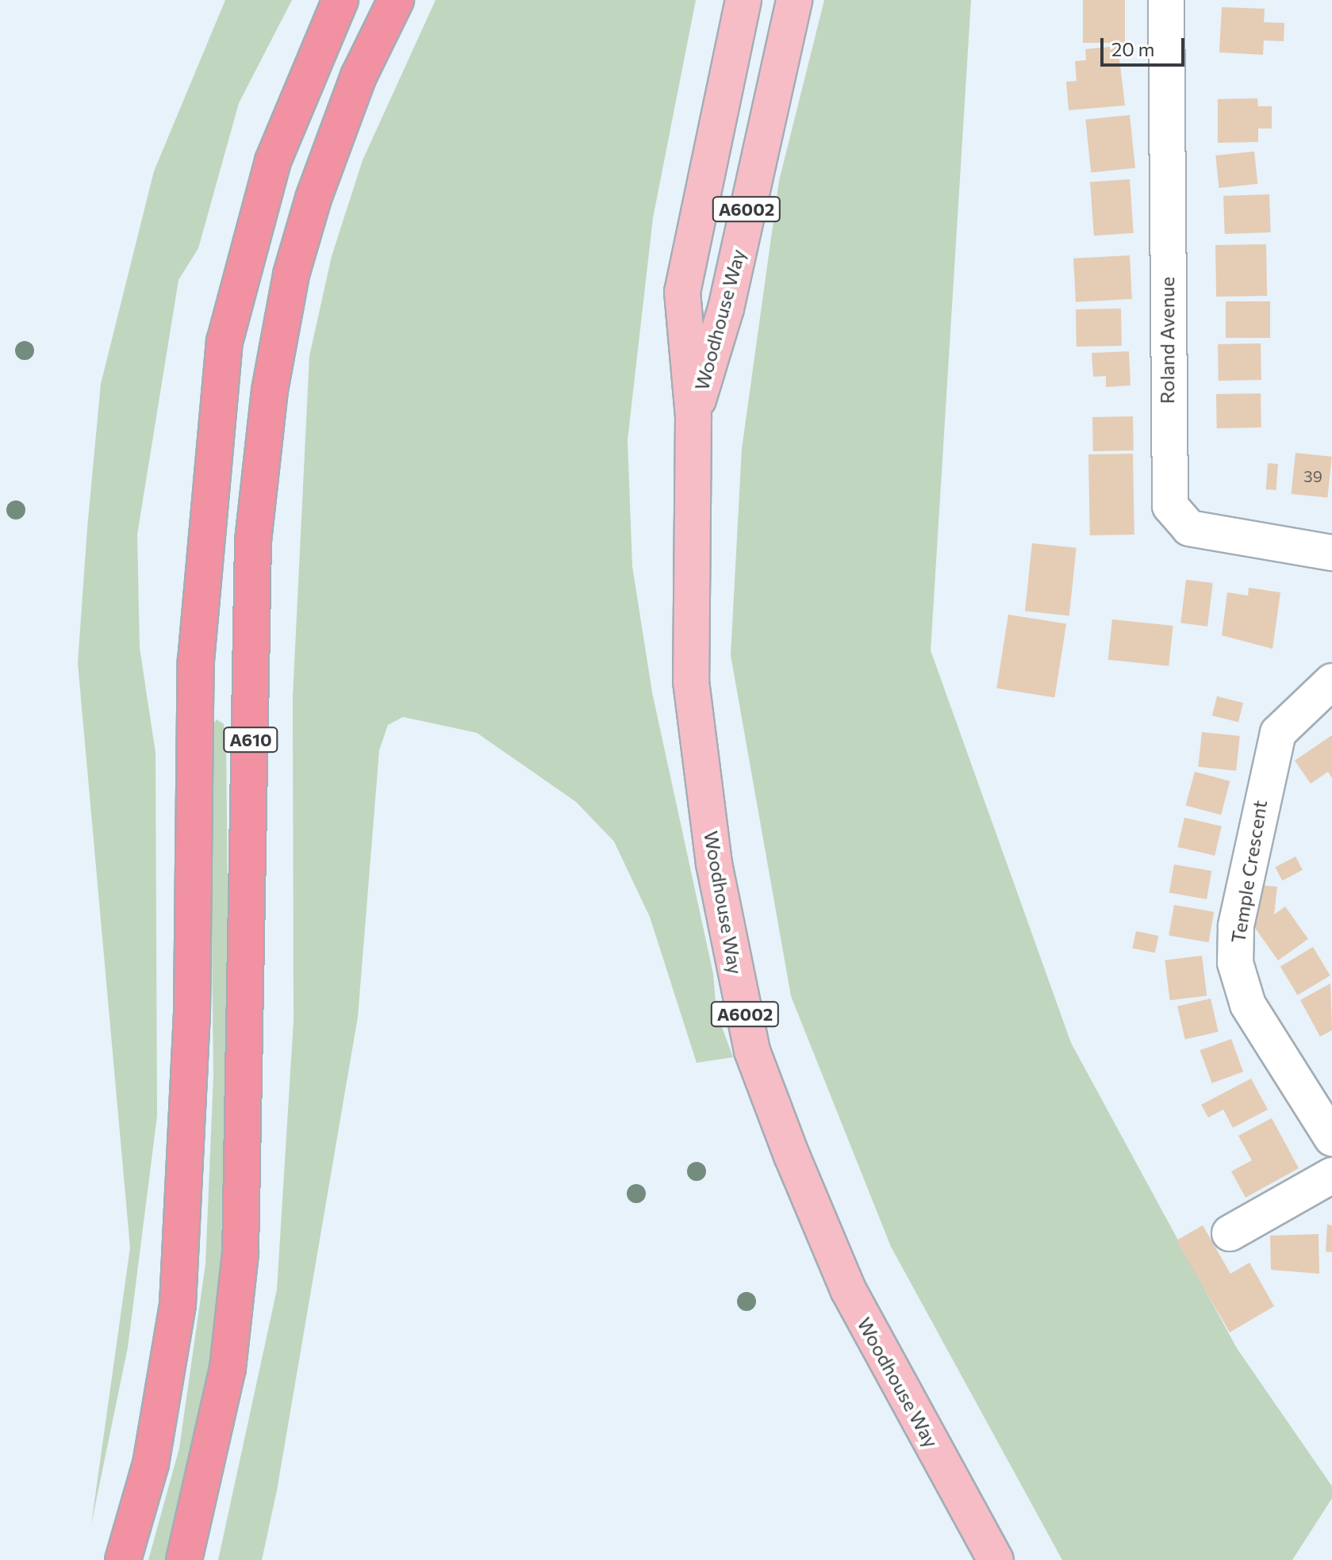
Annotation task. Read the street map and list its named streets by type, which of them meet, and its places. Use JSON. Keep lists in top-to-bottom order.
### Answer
{
  "streets": {
    "highway": ["A610"],
    "main road": ["A6002", "Woodhouse Way"],
    "street": ["Roland Avenue", "Temple Crescent"]
  },
  "house_numbers": ["39"],
  "scale_bar": "20 m"
}
